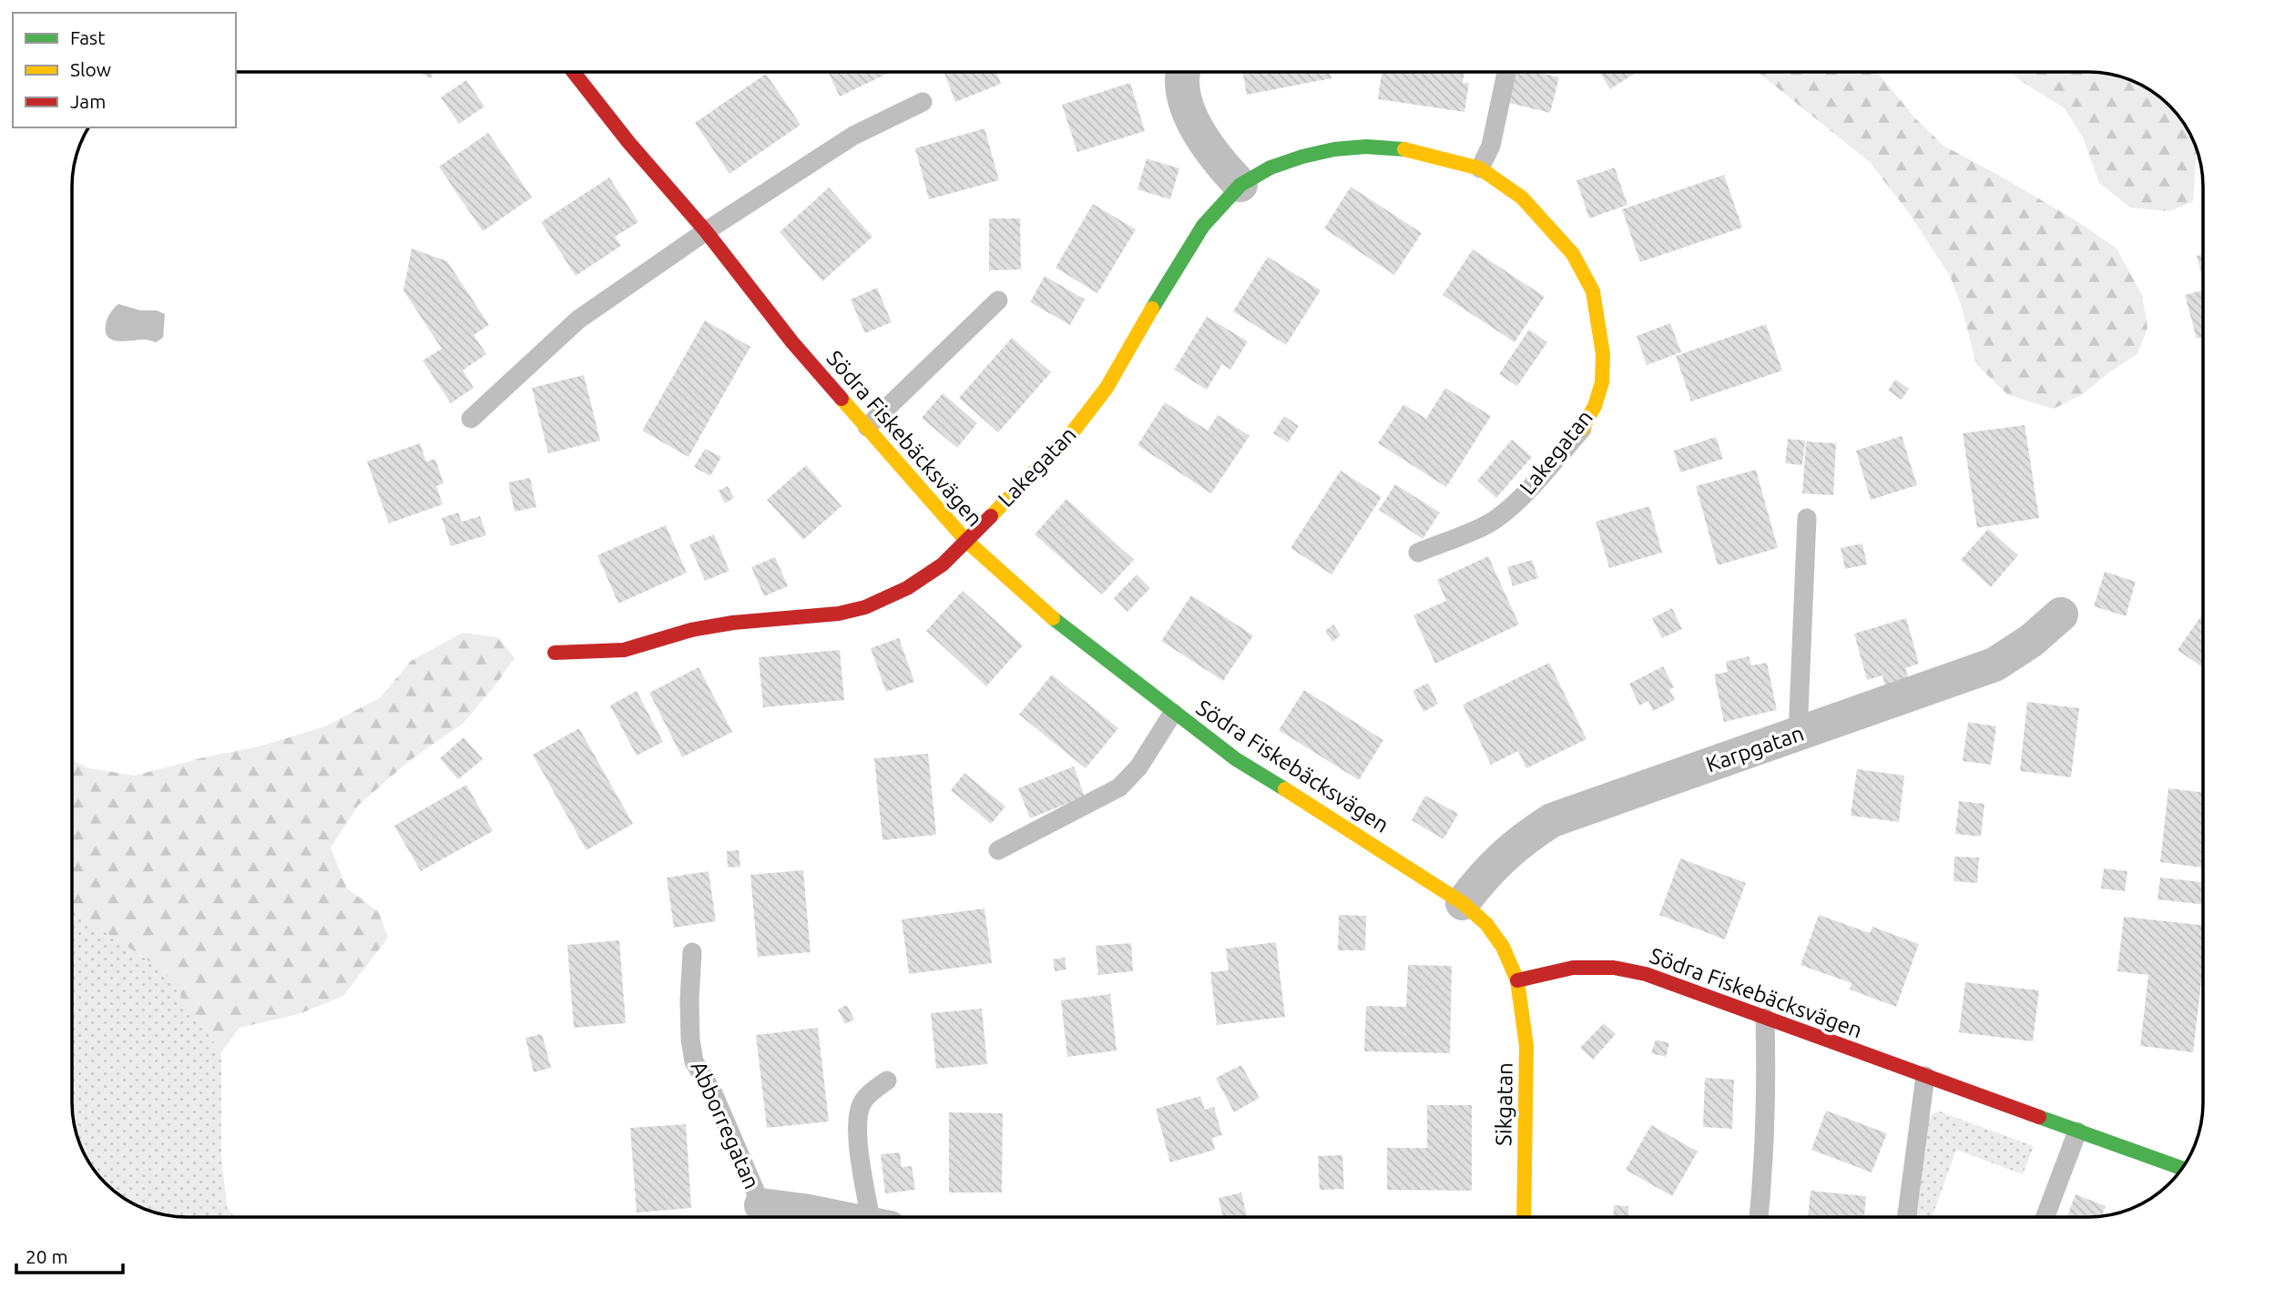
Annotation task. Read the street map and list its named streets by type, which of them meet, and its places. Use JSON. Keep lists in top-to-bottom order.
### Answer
{
  "streets": {
    "street": [
      "Södra Fiskebäcksvägen",
      "Lakegatan",
      "Karpgatan",
      "Sikgatan",
      "Abborregatan"
    ]
  },
  "crossings": [
    ["Södra Fiskebäcksvägen", "Lakegatan"],
    ["Södra Fiskebäcksvägen", "Karpgatan"],
    ["Södra Fiskebäcksvägen", "Sikgatan"]
  ],
  "legend": ["Fast", "Slow", "Jam"],
  "scale_bar": "20 m"
}
